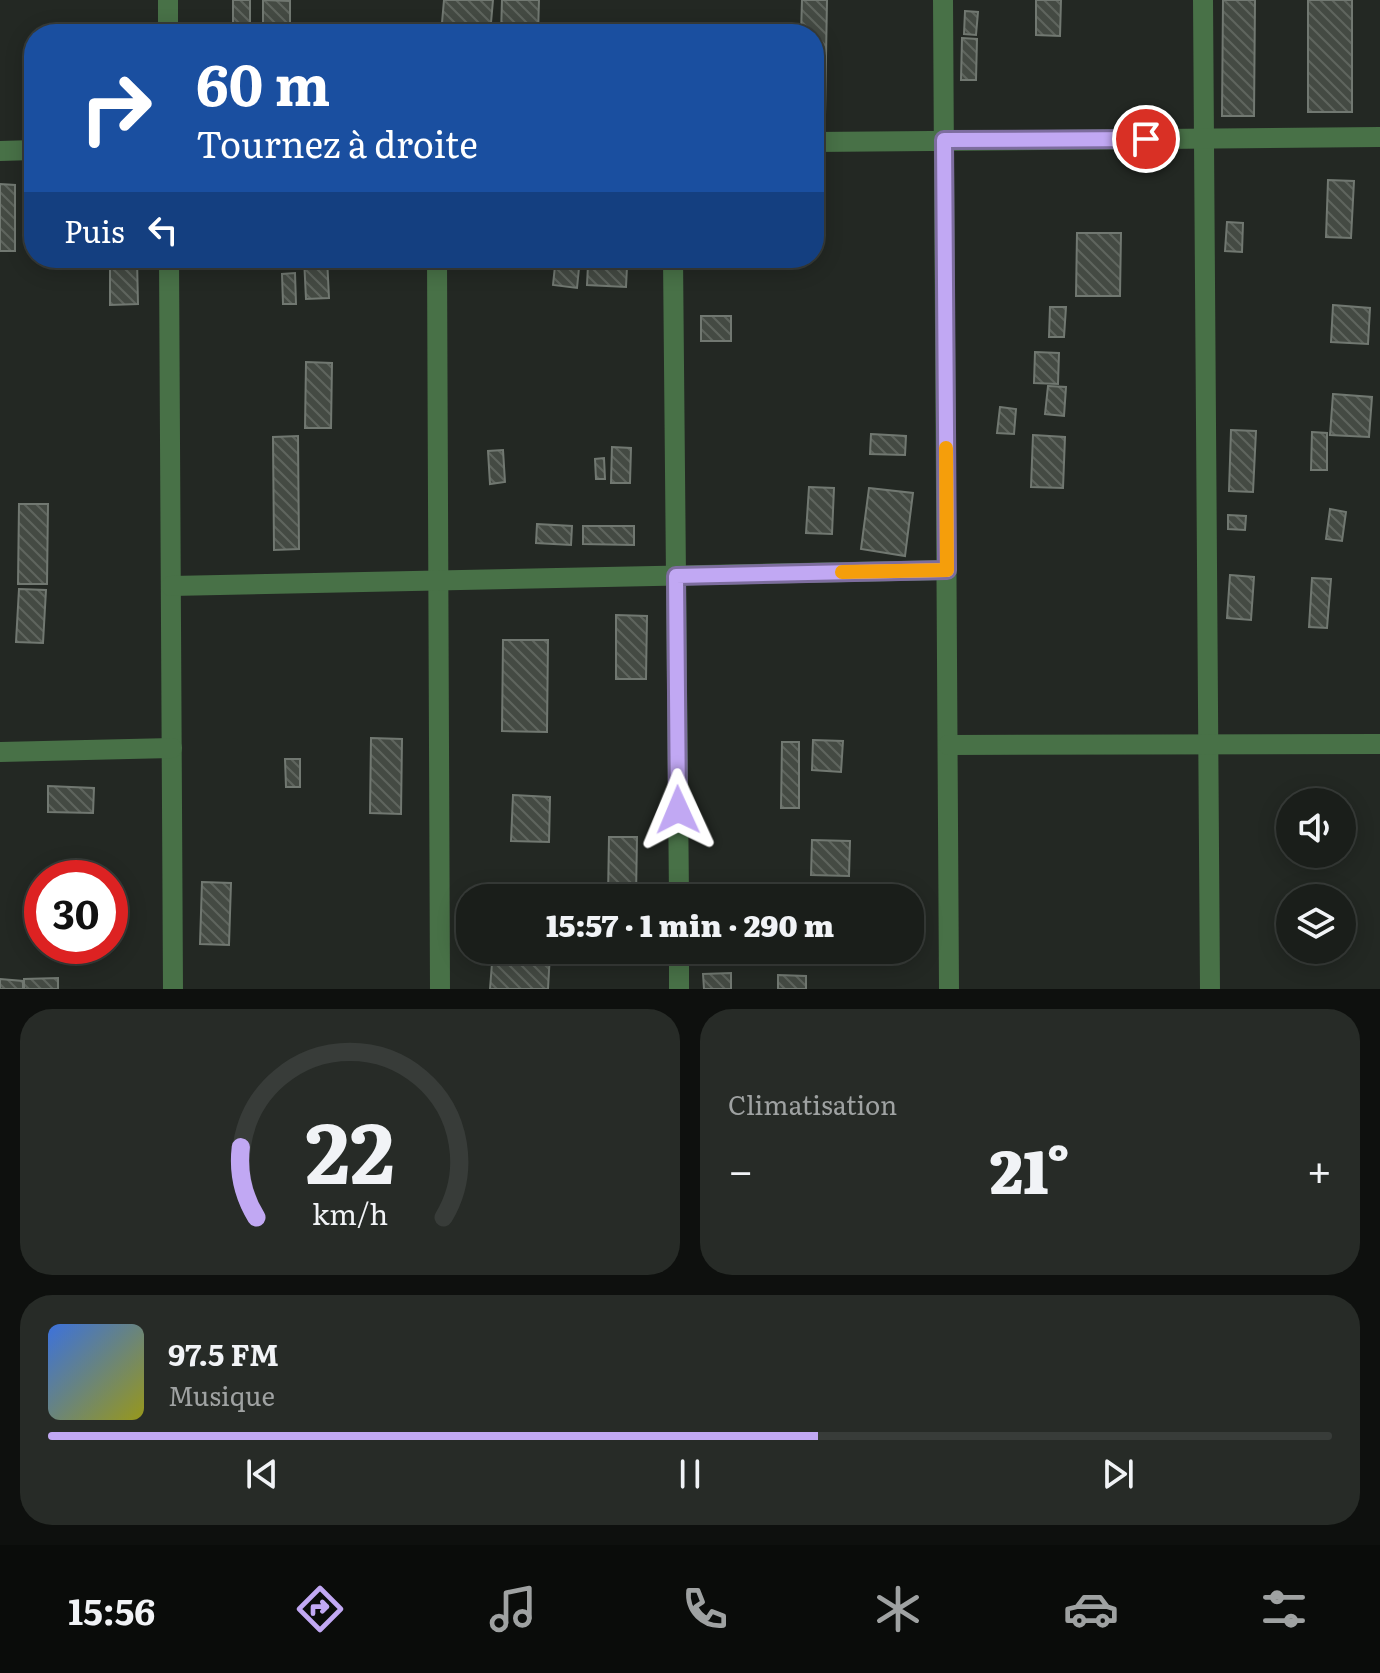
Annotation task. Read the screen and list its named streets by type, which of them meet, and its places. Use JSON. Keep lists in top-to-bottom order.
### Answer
{
  "page": {
    "turn": ["60 m", "Tournez à droite"],
    "then": "Puis",
    "limit": "30",
    "trip": "15:57 · 1 min · 290 m",
    "tile": "Climatisation",
    "heat": ["−", "21°", "+"],
    "song": ["97.5 FM", "Musique"],
    "tabs": "15:56",
    "gauge": ["22", "km/h"]
  }
}
